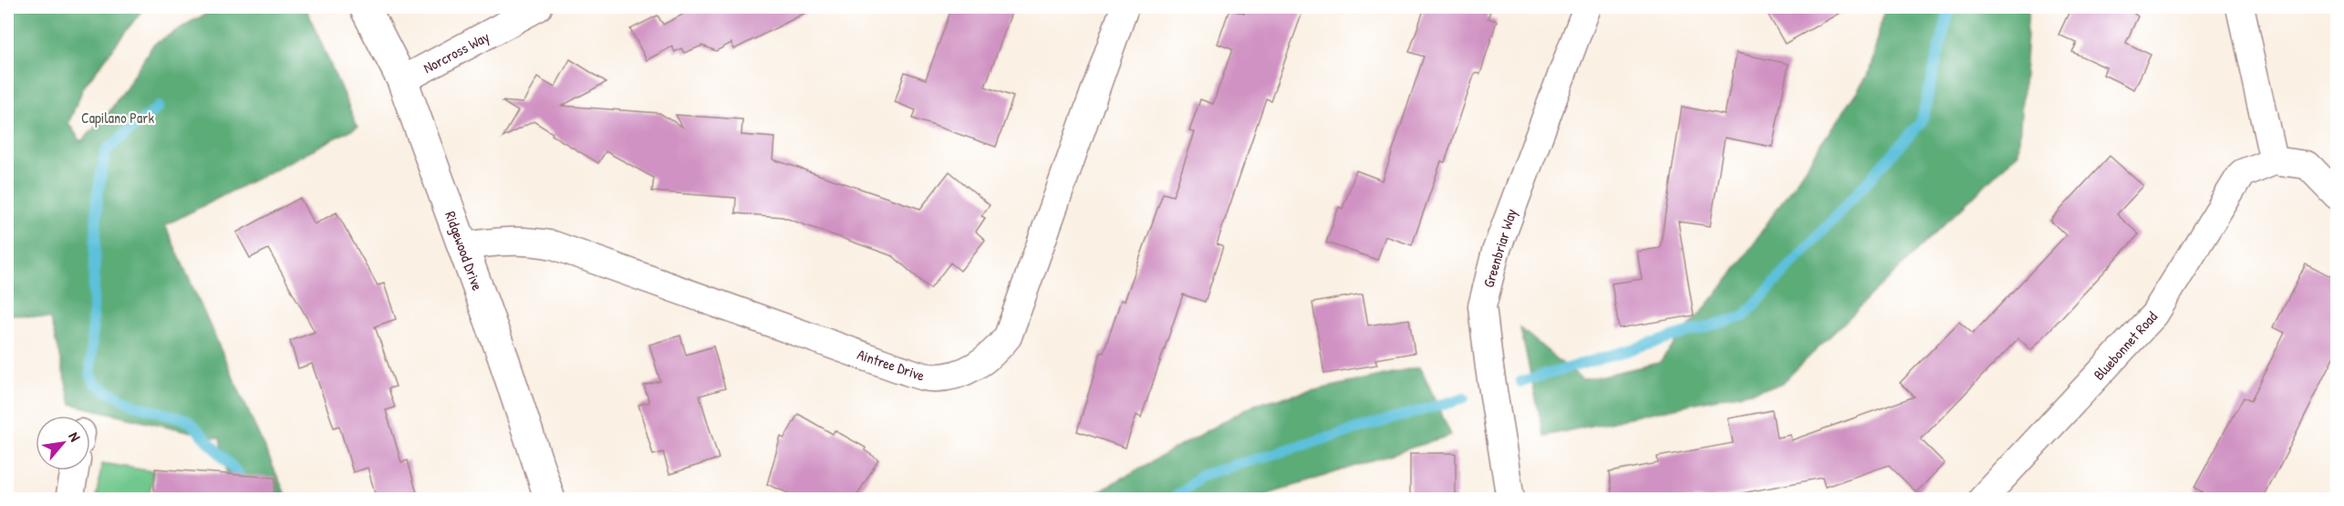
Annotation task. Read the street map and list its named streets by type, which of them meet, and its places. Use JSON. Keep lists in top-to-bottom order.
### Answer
{
  "streets": {
    "main road": ["Ridgewood Drive"],
    "street": [
      "Norcross Way",
      "Greenbriar Way",
      "Bluebonnet Road",
      "Aintree Drive"
    ]
  },
  "crossings": [
    ["Norcross Way", "Ridgewood Drive"],
    ["Ridgewood Drive", "Aintree Drive"]
  ],
  "parks": ["Capilano Park"],
  "north": "top right"
}
